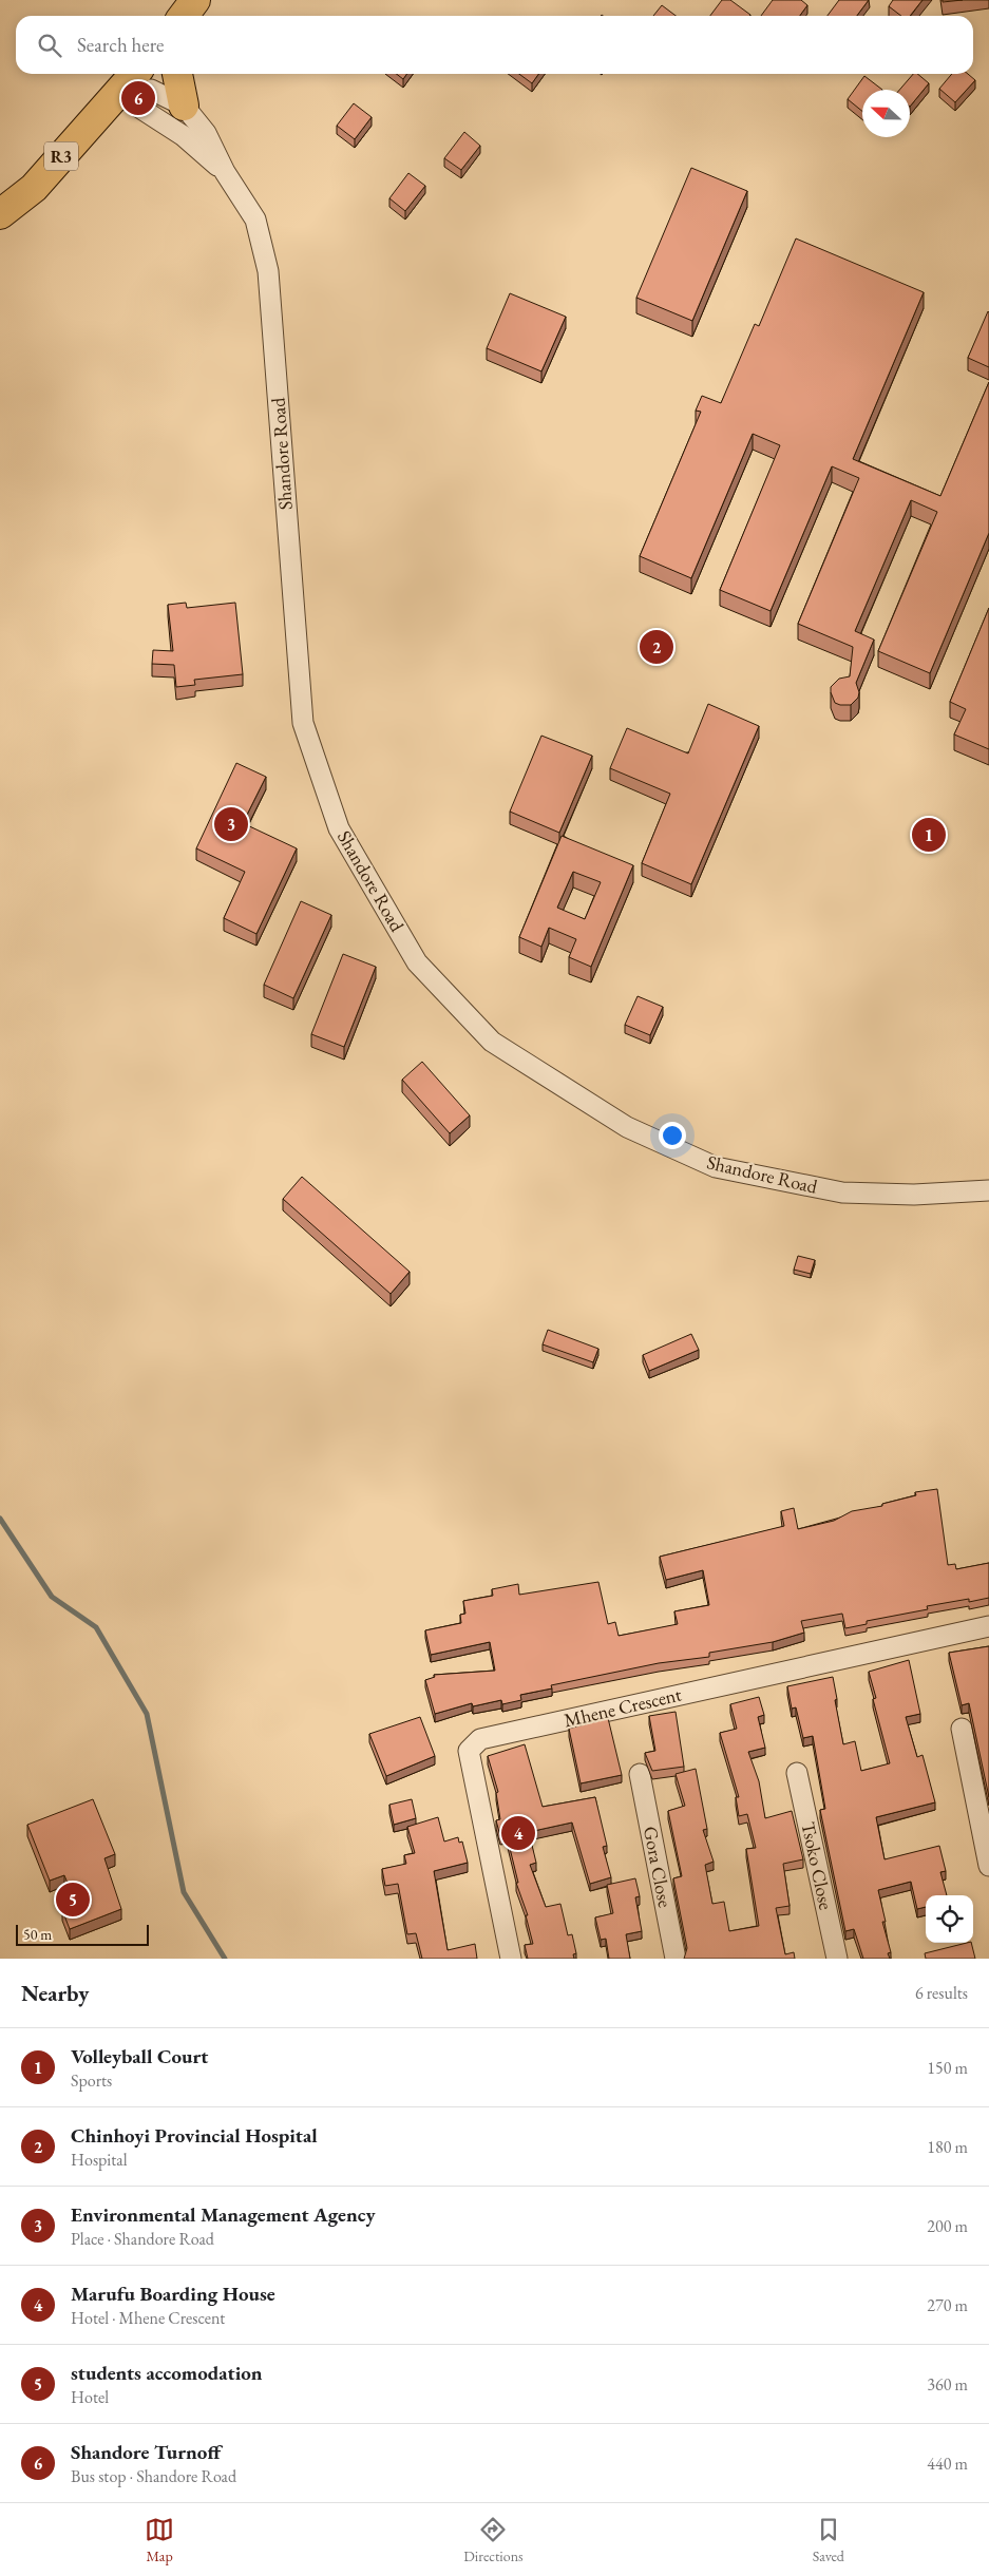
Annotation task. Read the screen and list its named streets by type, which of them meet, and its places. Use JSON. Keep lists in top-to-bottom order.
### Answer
{
  "streets": {
    "highway": ["R3"],
    "street": [
      "Shandore Road",
      "Mhene Crescent",
      "Tsoko Close",
      "Gora Close"
    ]
  },
  "scale_bar": "50 m",
  "north": "left",
  "page": {
    "search": "Search here",
    "pins": [
      "6",
      "2",
      "3",
      "1",
      "4",
      "5"
    ],
    "scale": "50 m",
    "heading": ["Nearby", "6 results"],
    "list": [
      {
        "mark": "1",
        "name": "Volleyball Court",
        "note": "Sports",
        "value": "150 m"
      },
      {
        "mark": "2",
        "name": "Chinhoyi Provincial Hospital",
        "note": "Hospital",
        "value": "180 m"
      },
      {
        "mark": "3",
        "name": "Environmental Management Agency",
        "note": "Place · Shandore Road",
        "value": "200 m"
      },
      {
        "mark": "4",
        "name": "Marufu Boarding House",
        "note": "Hotel · Mhene Crescent",
        "value": "270 m"
      },
      {
        "mark": "5",
        "name": "students accomodation",
        "note": "Hotel",
        "value": "360 m"
      },
      {
        "mark": "6",
        "name": "Shandore Turnoff",
        "note": "Bus stop · Shandore Road",
        "value": "440 m"
      }
    ],
    "nav": ["Map", "Directions", "Saved"]
  }
}
